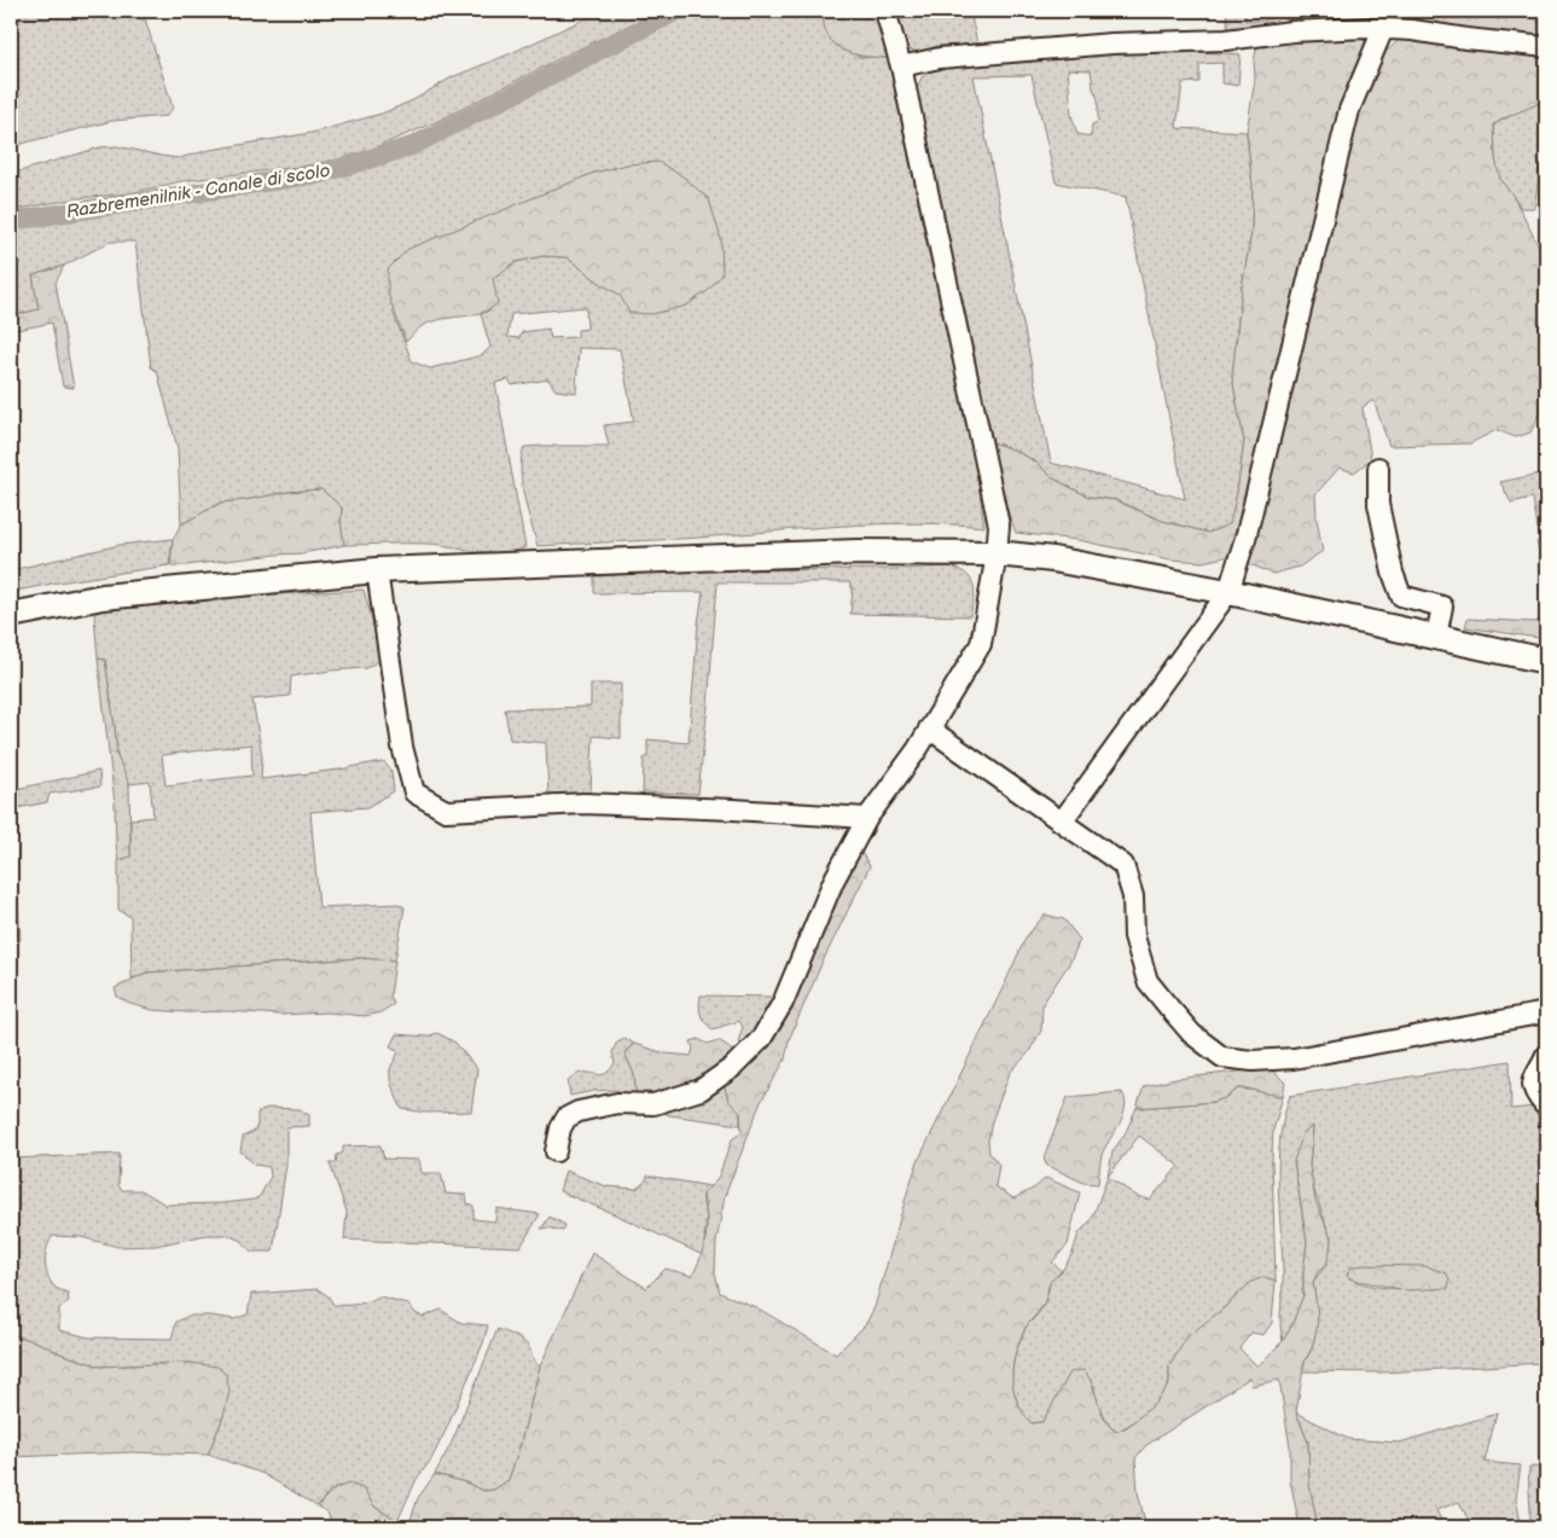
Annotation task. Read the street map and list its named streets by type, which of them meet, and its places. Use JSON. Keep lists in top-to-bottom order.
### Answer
{
  "water": ["Razbremenilnik - Canale di scolo"]
}
